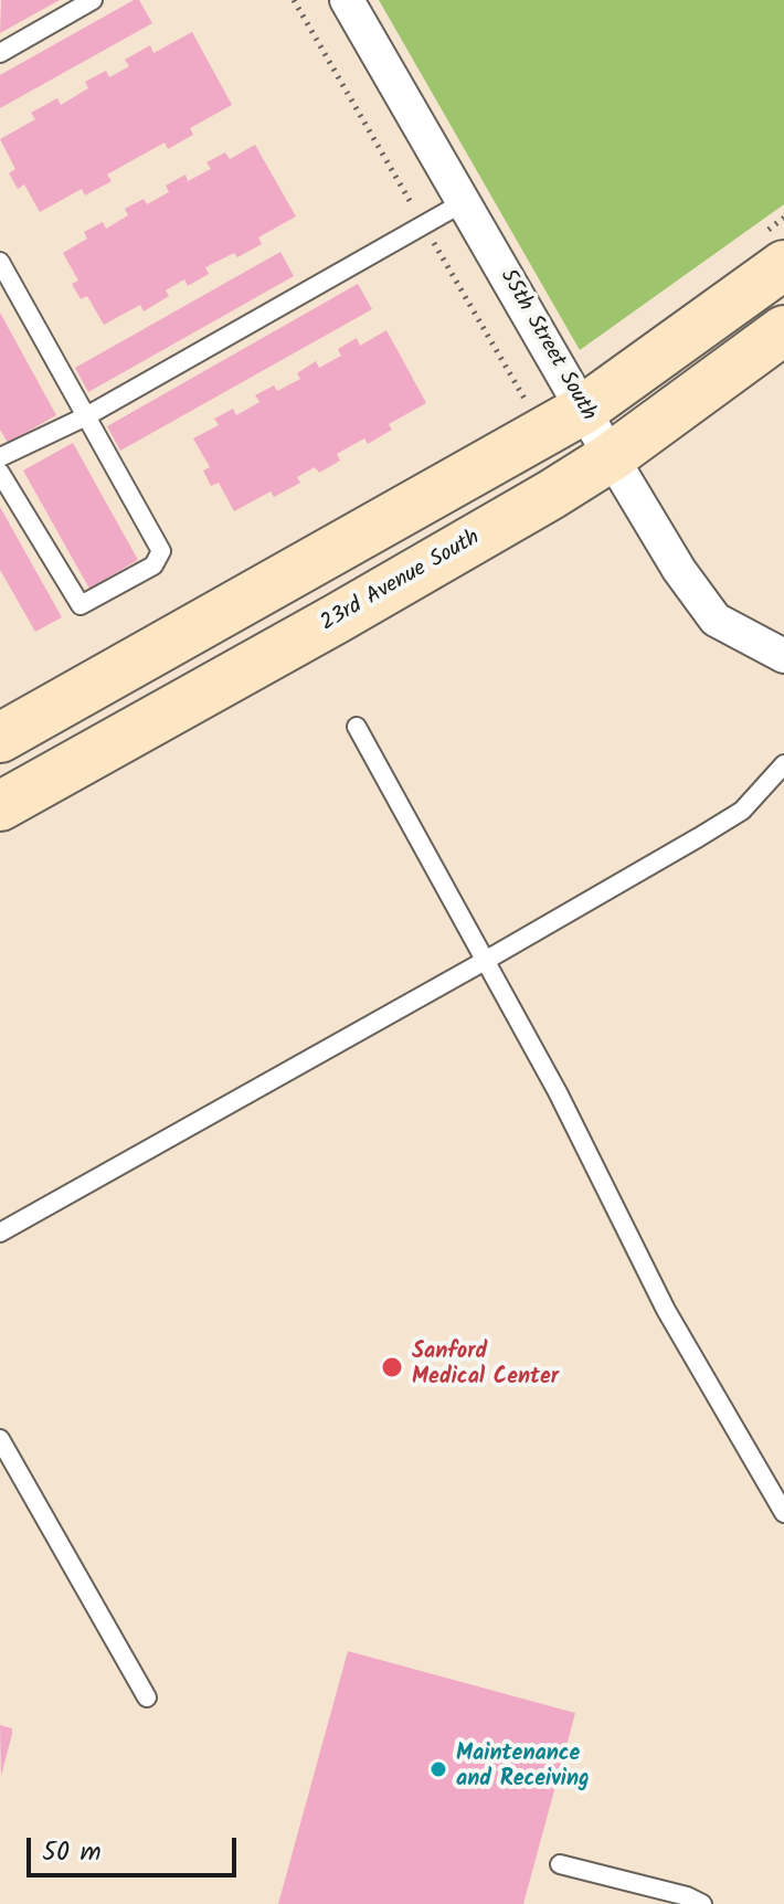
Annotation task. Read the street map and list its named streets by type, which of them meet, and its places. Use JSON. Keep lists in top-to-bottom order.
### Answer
{
  "streets": {
    "street": ["55th Street South", "23rd Avenue South"]
  },
  "crossings": [
    ["55th Street South", "23rd Avenue South"]
  ],
  "places": ["Sanford Medical Center", "Maintenance and Receiving"],
  "scale_bar": "50 m"
}
